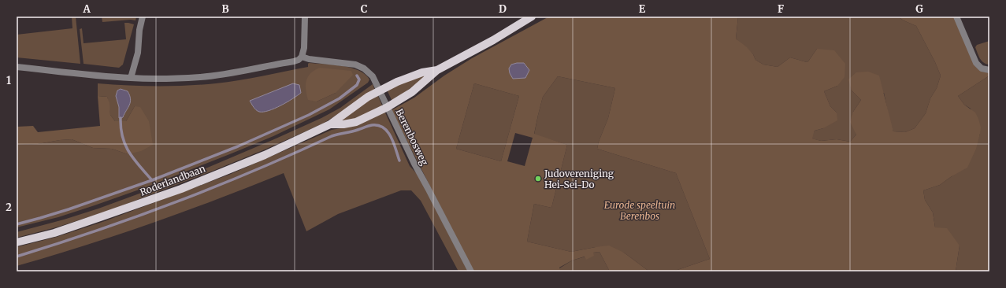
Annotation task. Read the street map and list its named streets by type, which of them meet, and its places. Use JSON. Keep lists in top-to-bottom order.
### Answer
{
  "streets": {
    "main road": ["Roderlandbaan"],
    "street": ["Berenbosweg"]
  },
  "crossings": [
    ["Berenbosweg", "Roderlandbaan"]
  ],
  "parks": ["Eurode speeltuin Berenbos"],
  "places": ["Judovereniging Hei-Sei-Do"],
  "grid": {
    "columns": [
      "A",
      "B",
      "C",
      "D",
      "E",
      "F",
      "G"
    ],
    "rows": ["1", "2"]
  }
}
